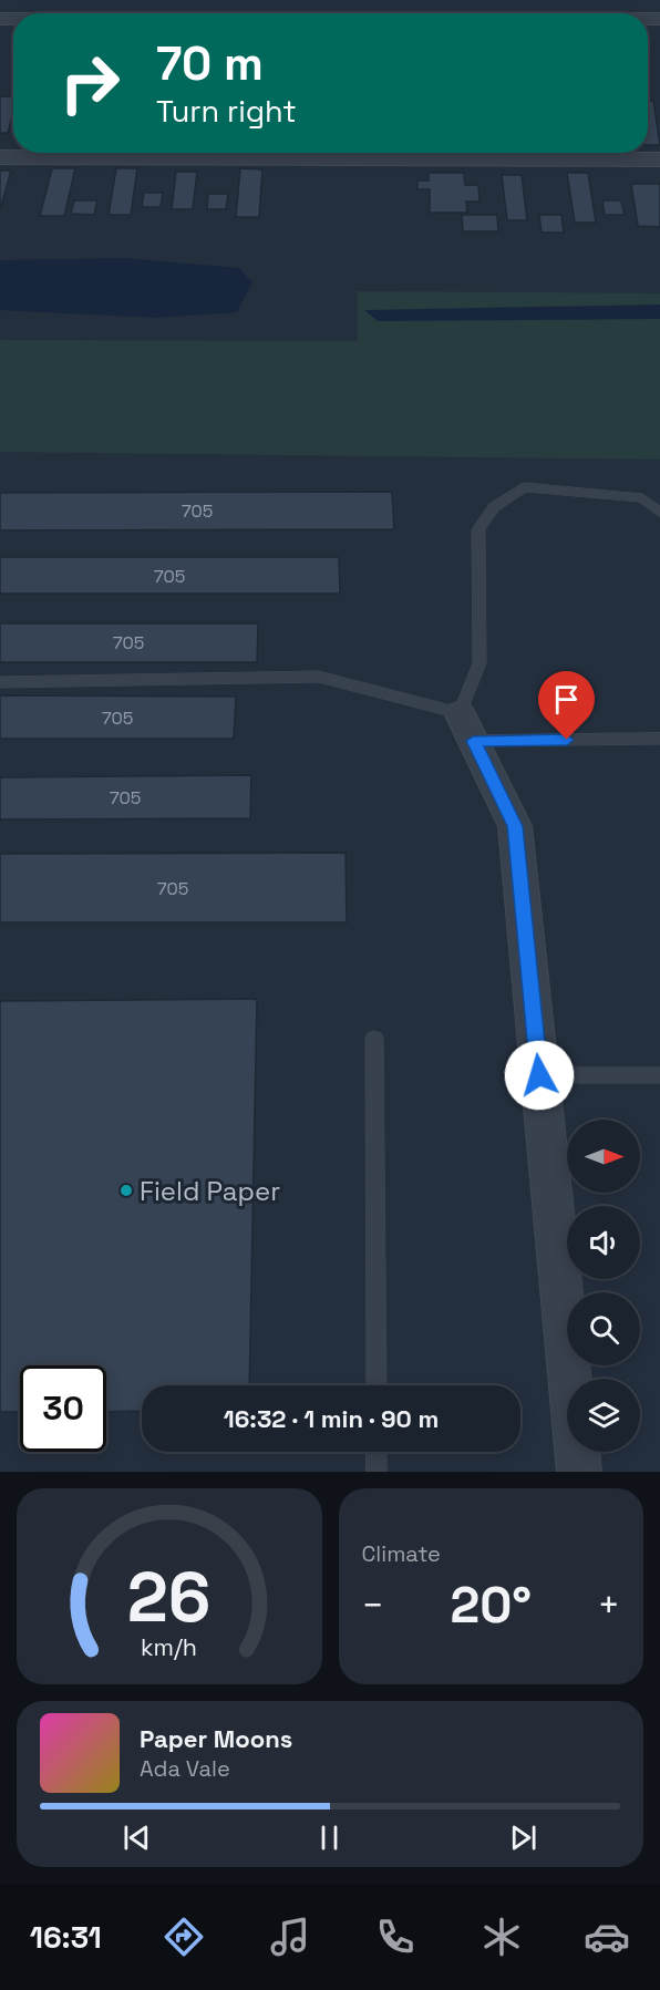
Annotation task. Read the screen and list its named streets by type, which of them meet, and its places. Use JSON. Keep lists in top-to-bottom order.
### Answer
{
  "places": ["Field Paper"],
  "house_numbers": [
    "705",
    "705",
    "705",
    "705",
    "705",
    "705"
  ],
  "north": "right",
  "page": {
    "turn": ["70 m", "Turn right"],
    "limit": "30",
    "trip": "16:32 · 1 min · 90 m",
    "tile": "Climate",
    "heat": ["−", "20°", "+"],
    "song": ["Paper Moons", "Ada Vale"],
    "tabs": "16:31",
    "gauge": ["26", "km/h"]
  }
}
